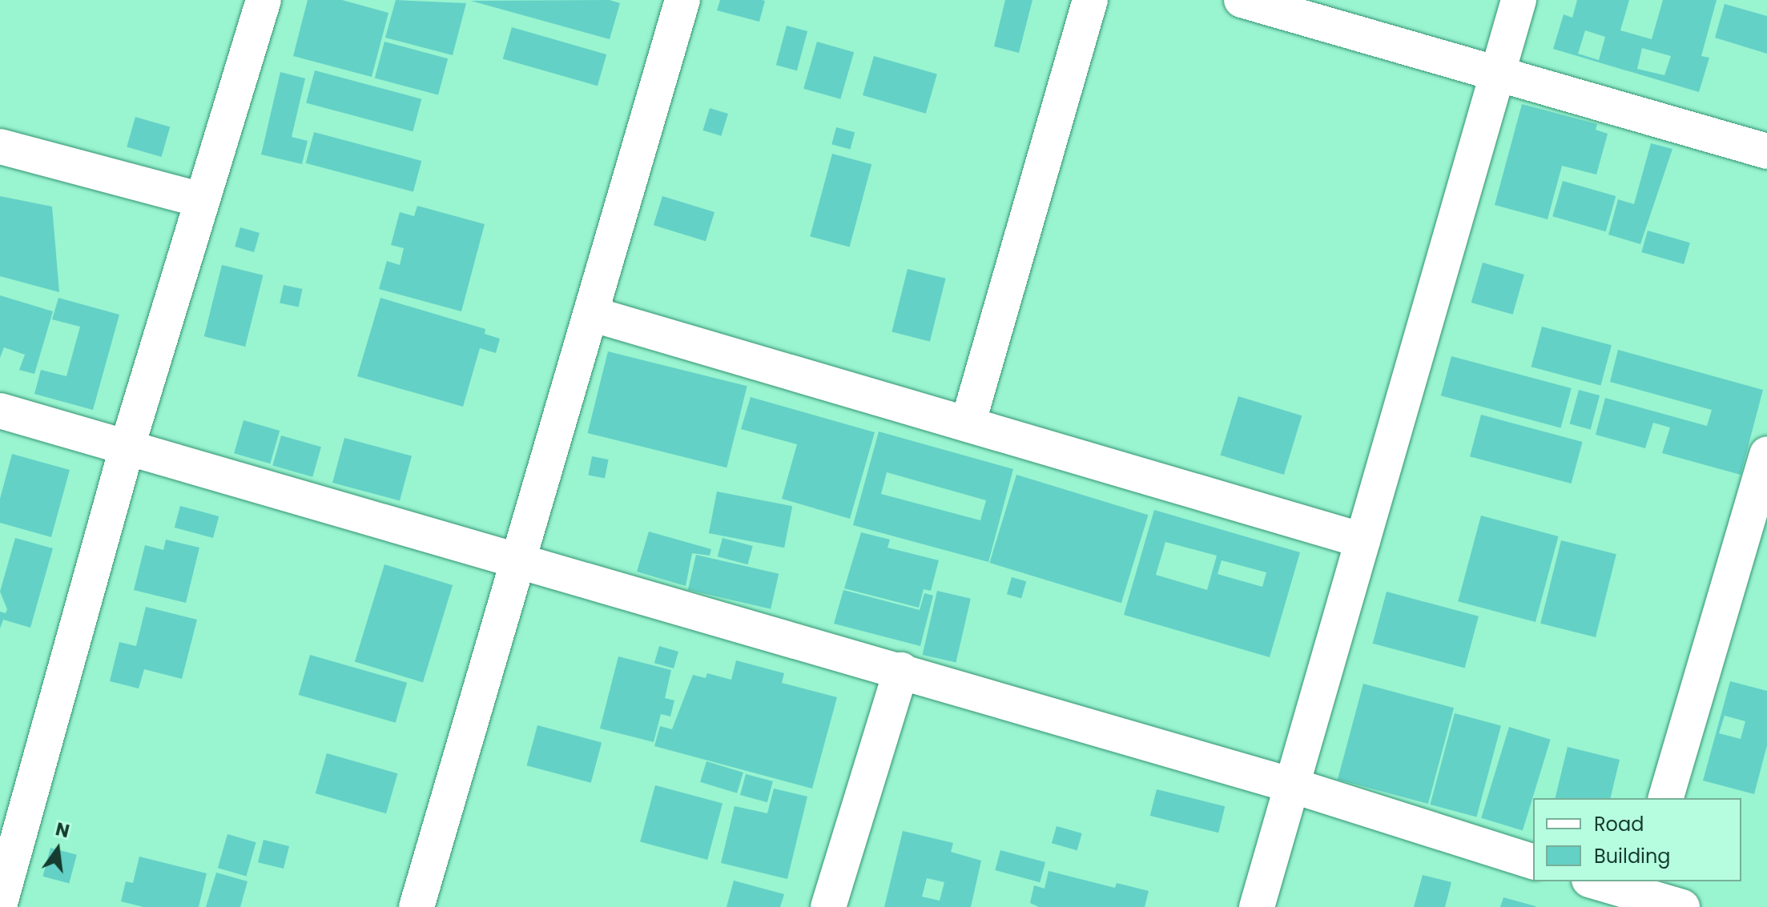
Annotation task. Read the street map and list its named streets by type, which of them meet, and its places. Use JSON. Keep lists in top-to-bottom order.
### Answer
{
  "legend": ["Road", "Building"],
  "north": "top"
}
